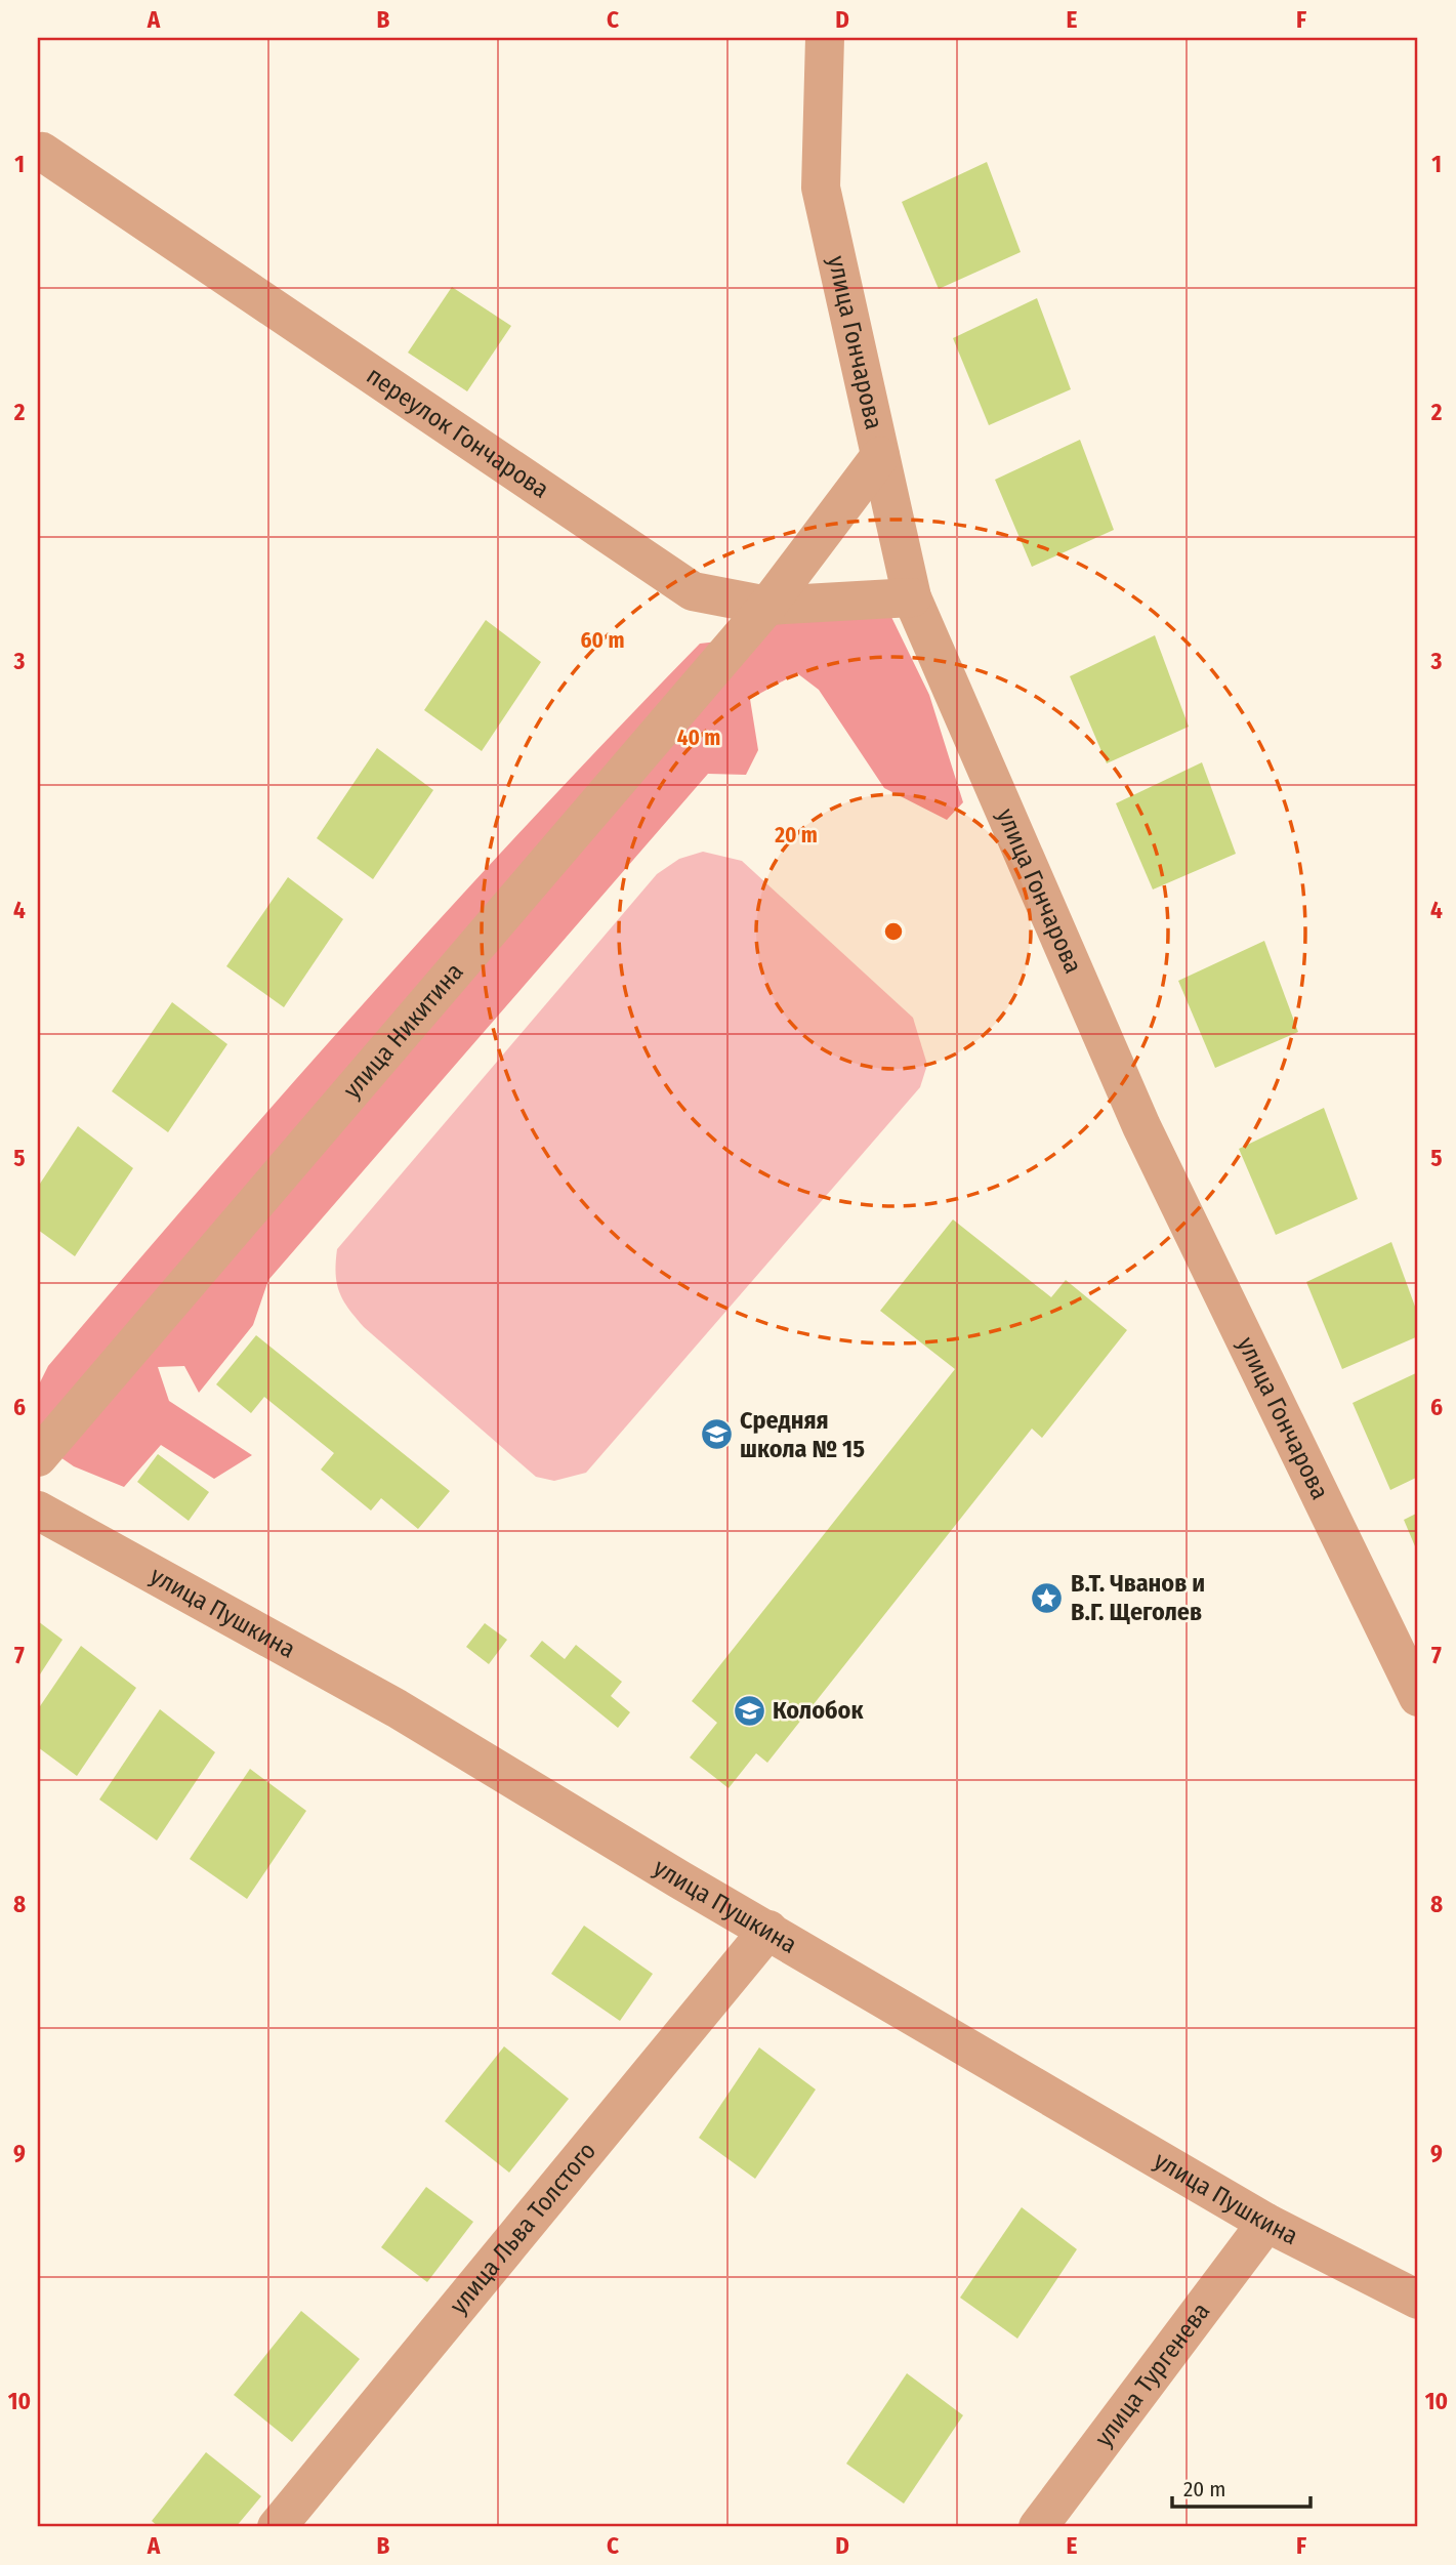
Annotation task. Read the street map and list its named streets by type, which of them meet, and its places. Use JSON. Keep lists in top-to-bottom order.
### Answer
{
  "streets": {
    "street": [
      "улица Гончарова",
      "переулок Гончарова",
      "улица Никитина",
      "улица Пушкина",
      "улица Льва Толстого",
      "улица Тургенева"
    ]
  },
  "crossings": [
    ["улица Гончарова", "переулок Гончарова"],
    ["улица Гончарова", "улица Никитина"],
    ["переулок Гончарова", "улица Никитина"],
    ["улица Пушкина", "улица Льва Толстого"],
    ["улица Пушкина", "улица Тургенева"]
  ],
  "places": {
    "school or university": ["Средняя школа № 15", "Колобок"],
    "place": ["В.Т. Чванов и В.Г. Щеголев"]
  },
  "scale_bar": "20 m",
  "grid": {
    "columns": [
      "A",
      "B",
      "C",
      "D",
      "E",
      "F"
    ],
    "rows": [
      "1",
      "2",
      "3",
      "4",
      "5",
      "6",
      "7",
      "8",
      "9",
      "10"
    ]
  },
  "rings": ["60 m", "40 m", "20 m"]
}
